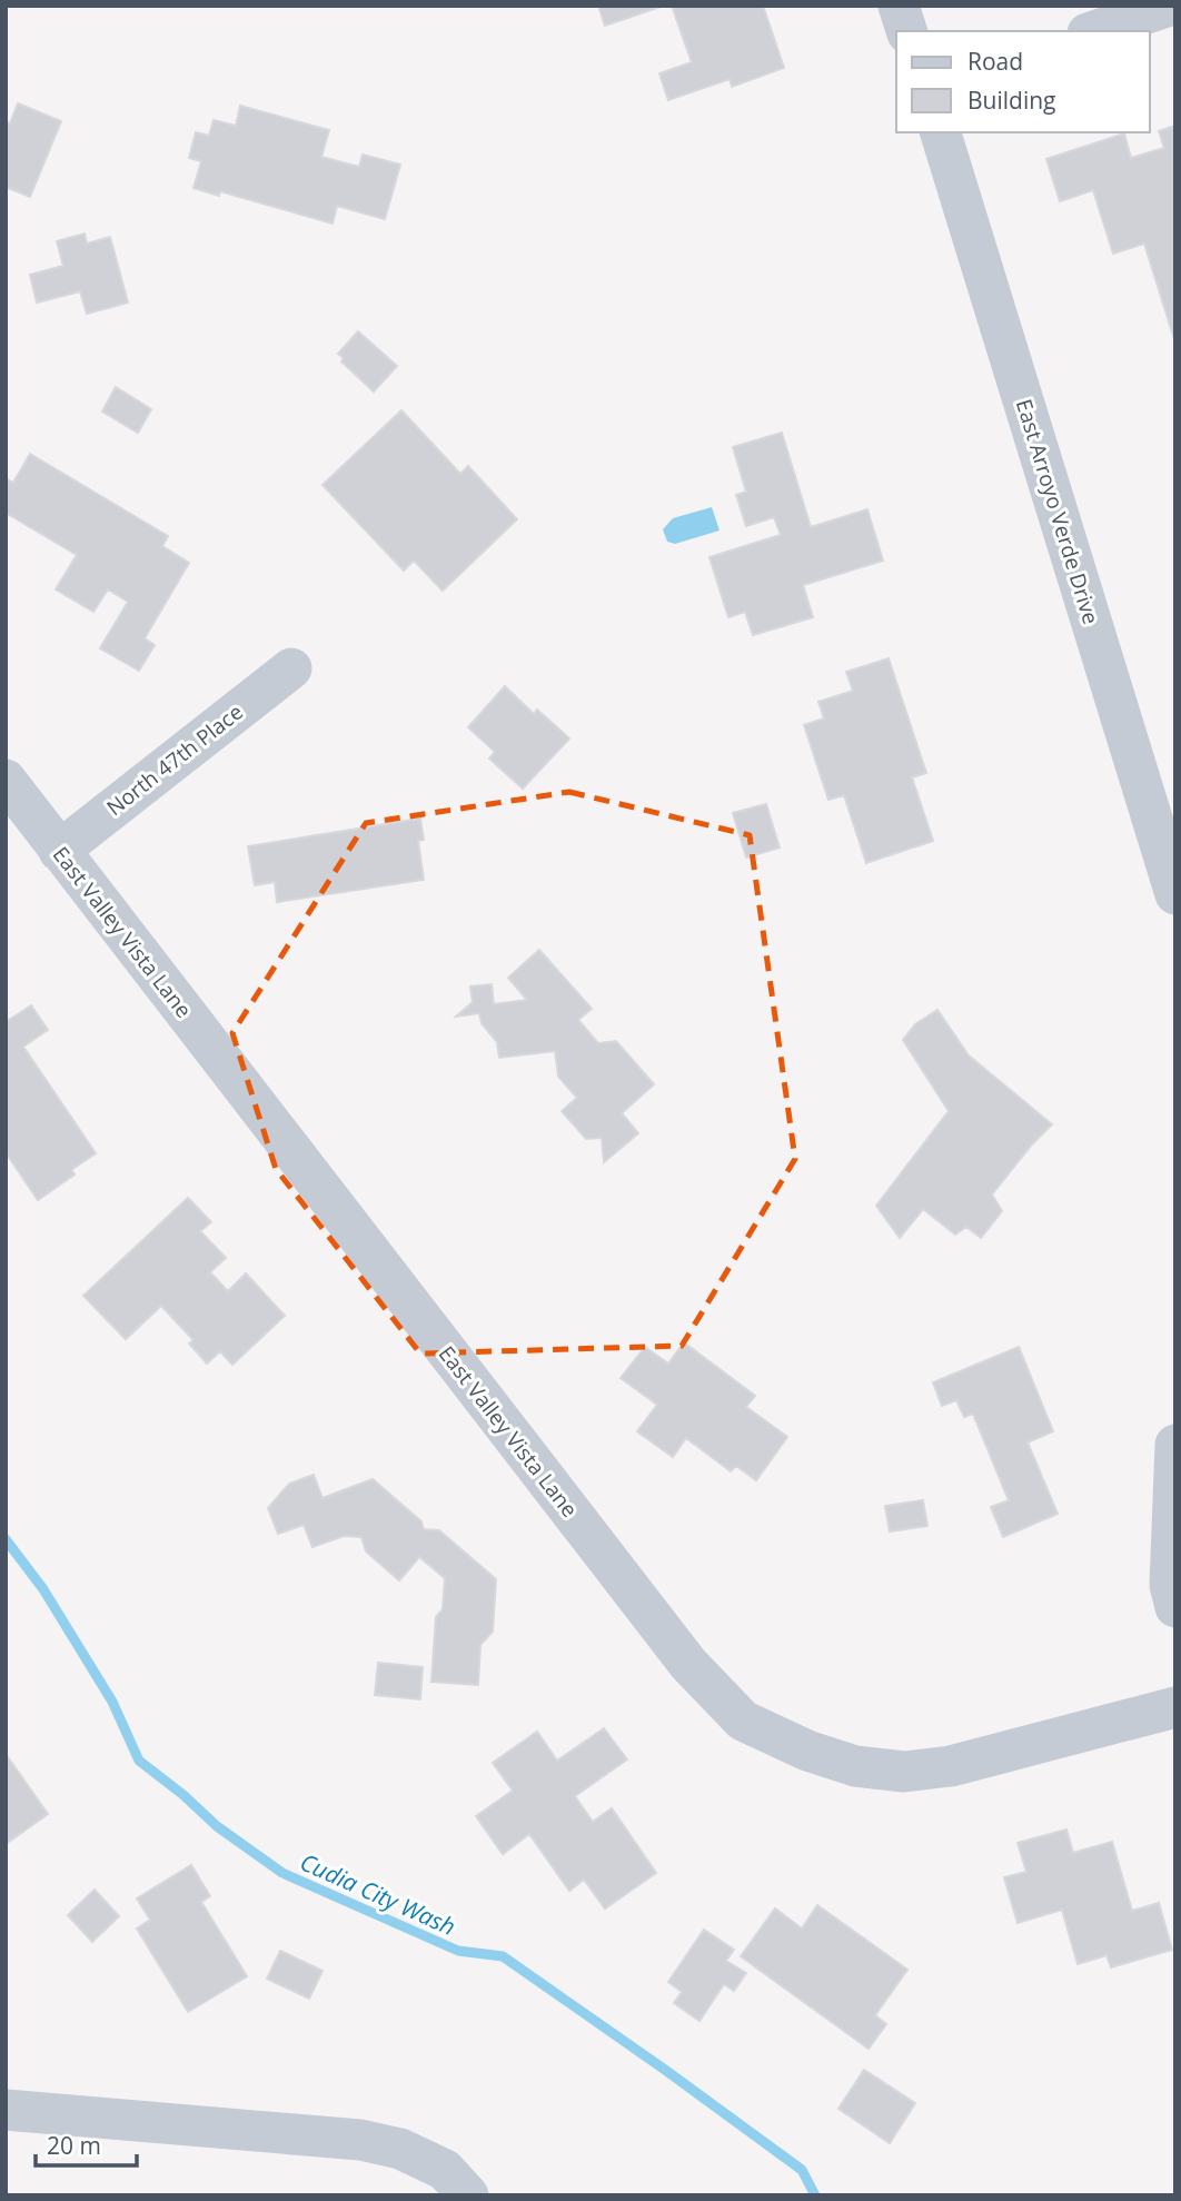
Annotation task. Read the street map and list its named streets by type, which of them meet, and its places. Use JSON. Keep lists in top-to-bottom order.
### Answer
{
  "streets": {
    "street": ["East Arroyo Verde Drive", "North 47th Place", "East Valley Vista Lane"]
  },
  "crossings": [
    ["North 47th Place", "East Valley Vista Lane"]
  ],
  "water": ["Cudia City Wash"],
  "legend": ["Road", "Building"],
  "scale_bar": "20 m"
}
